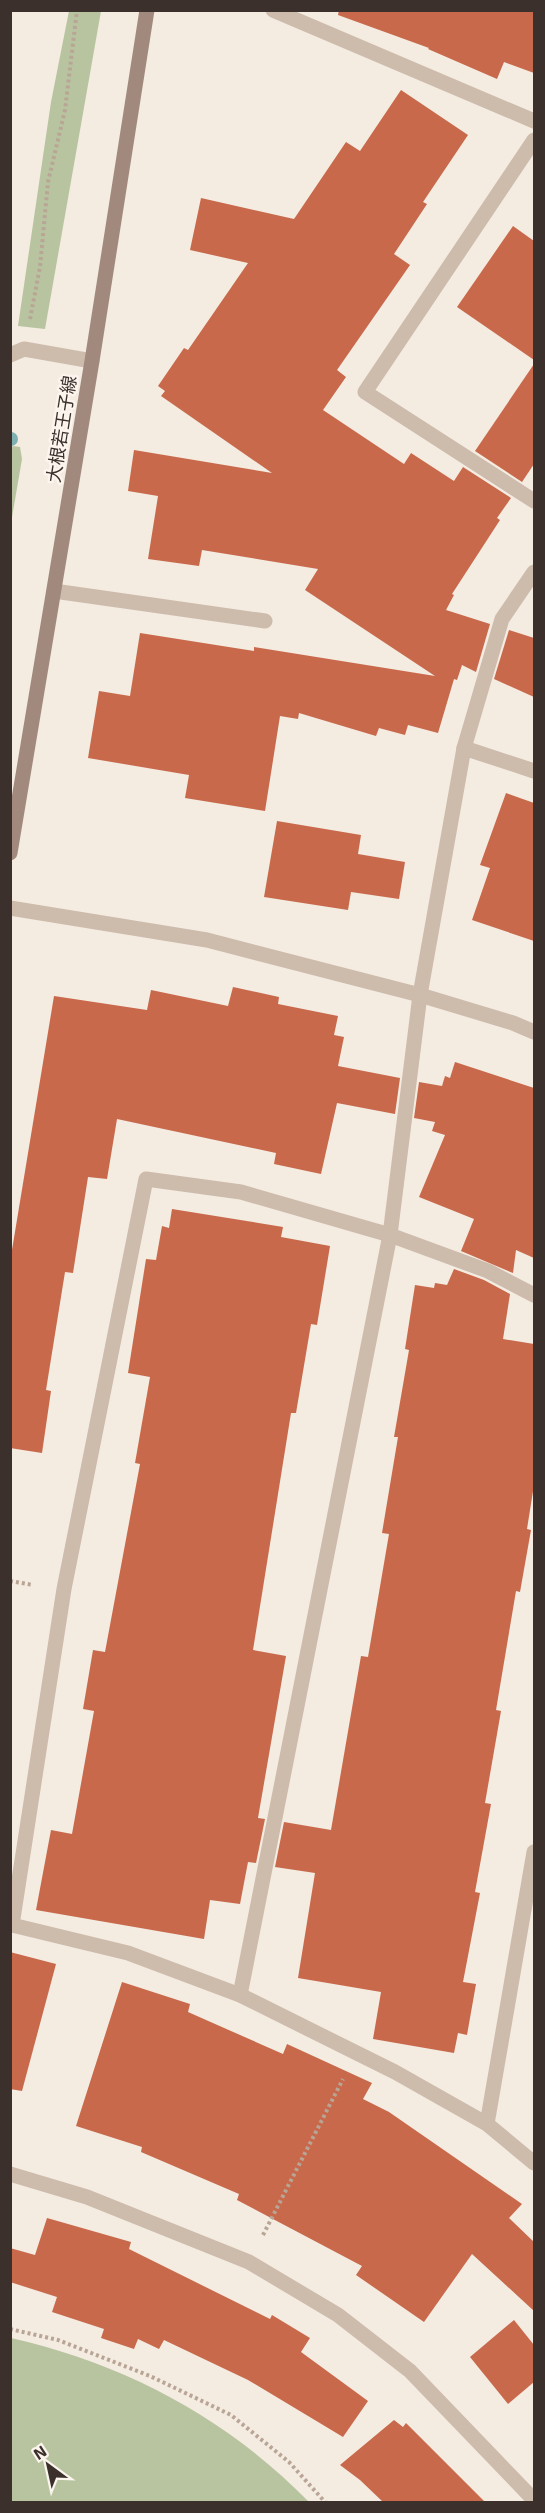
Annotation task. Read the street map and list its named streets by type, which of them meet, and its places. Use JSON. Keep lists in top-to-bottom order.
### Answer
{
  "streets": {
    "street": ["大根若王子線"]
  },
  "north": "top left"
}
